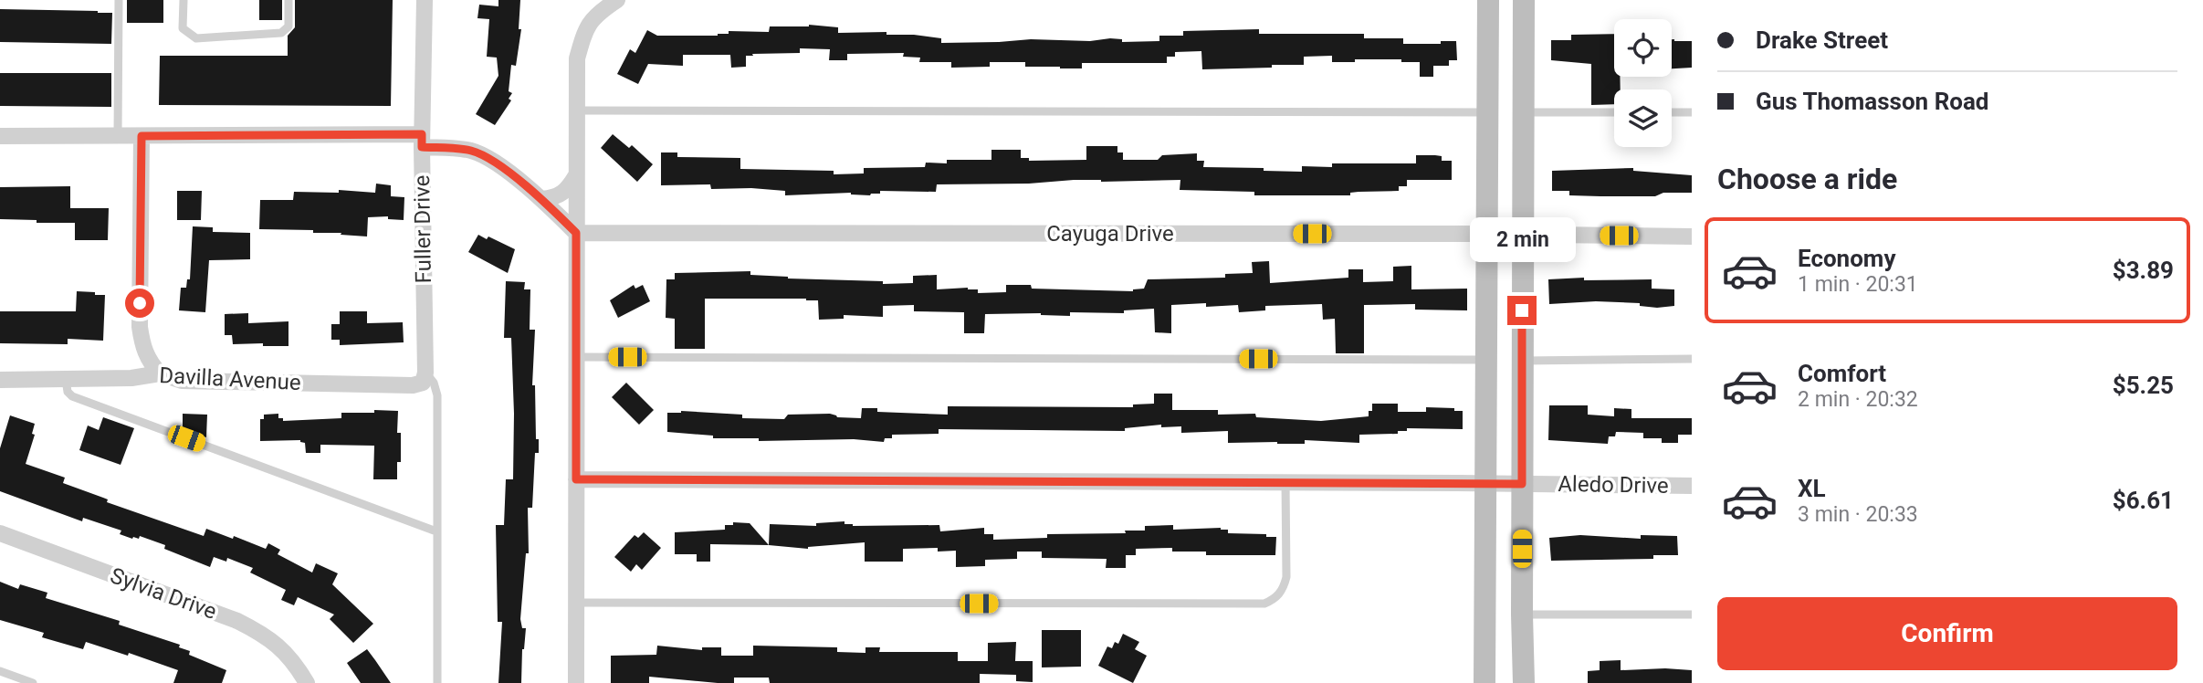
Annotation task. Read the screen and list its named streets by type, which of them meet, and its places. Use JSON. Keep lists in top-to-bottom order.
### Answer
{
  "streets": {
    "street": [
      "Fuller Drive",
      "Cayuga Drive",
      "Davilla Avenue",
      "Aledo Drive",
      "Sylvia Drive"
    ]
  },
  "crossings": [
    ["Fuller Drive", "Davilla Avenue"]
  ],
  "page": {
    "banner": ["Drake Street", "Gus Thomasson Road"],
    "heading": "Choose a ride",
    "bubble": "2 min",
    "list": [
      {
        "name": "Economy",
        "note": "1 min · 20:31",
        "value": "$3.89"
      },
      {
        "name": "Comfort",
        "note": "2 min · 20:32",
        "value": "$5.25"
      },
      {
        "name": "XL",
        "note": "3 min · 20:33",
        "value": "$6.61"
      }
    ],
    "buttons": "Confirm"
  }
}
